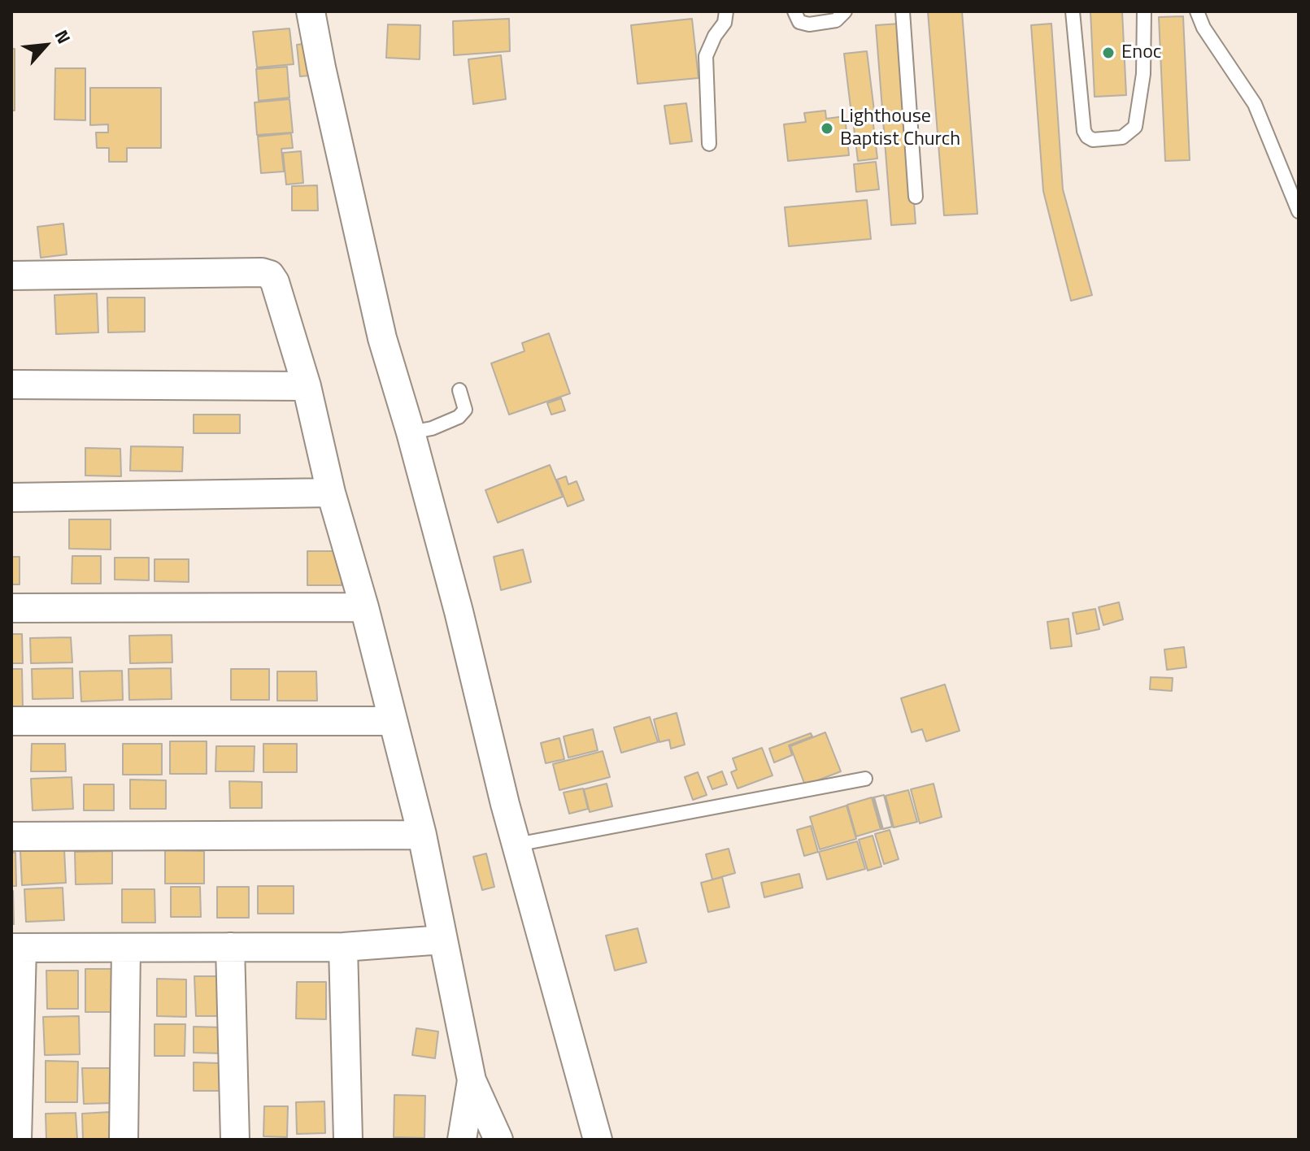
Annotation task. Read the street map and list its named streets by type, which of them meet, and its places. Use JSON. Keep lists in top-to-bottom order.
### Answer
{
  "places": ["Enoc", "Lighthouse Baptist Church"],
  "north": "top right"
}
